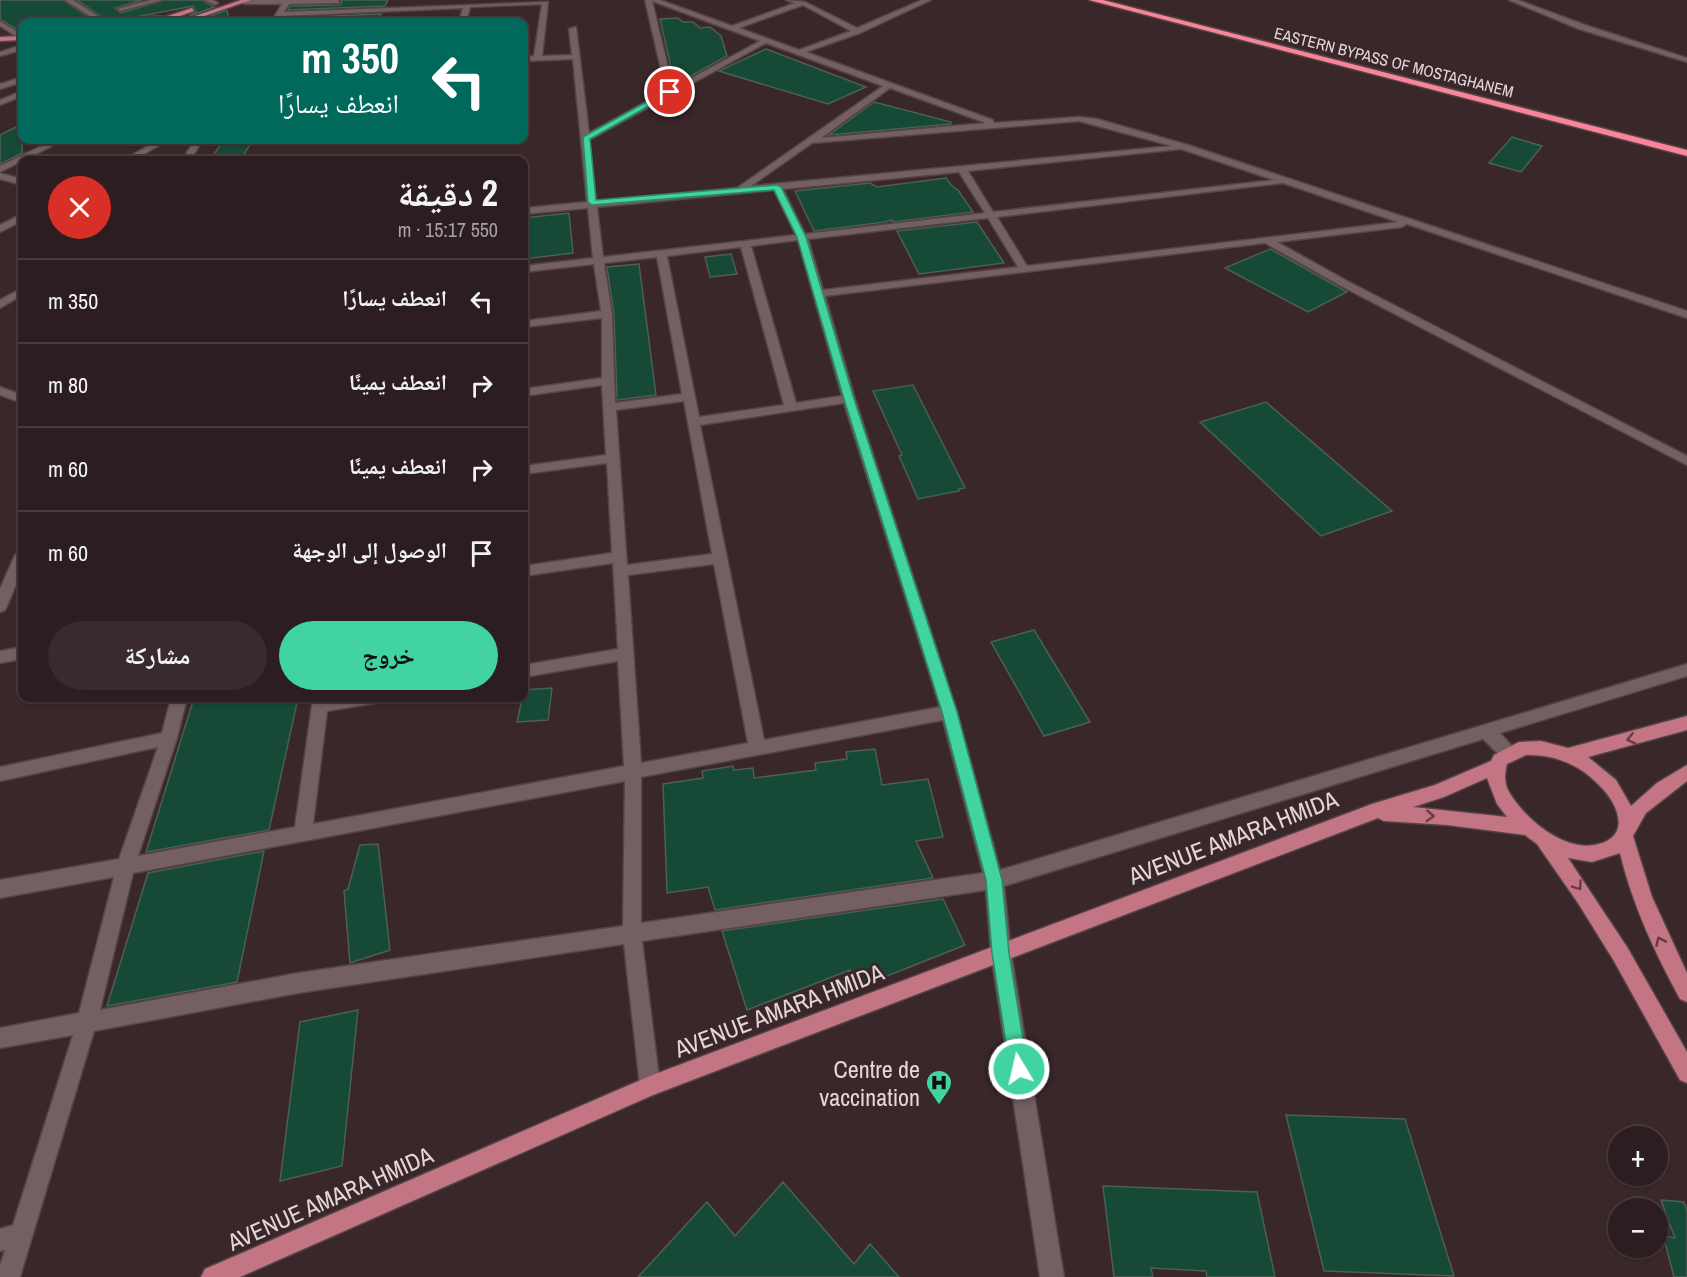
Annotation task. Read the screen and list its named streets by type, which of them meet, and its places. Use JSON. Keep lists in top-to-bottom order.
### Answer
{
  "streets": {
    "highway": ["EASTERN BYPASS OF MOSTAGHANEM"],
    "main road": ["AVENUE AMARA HMIDA"]
  },
  "places": {
    "hospital": ["Centre de vaccination"]
  },
  "page": {
    "turn": ["350 m", "انعطف يسارًا"],
    "heading": ["2 دقيقة", "550 m · 15:17"],
    "list": [
      {
        "name": "انعطف يسارًا",
        "value": "350 m"
      },
      {
        "name": "انعطف يمينًا",
        "value": "80 m"
      },
      {
        "name": "انعطف يمينًا",
        "value": "60 m"
      },
      {
        "name": "الوصول إلى الوجهة",
        "value": "60 m"
      }
    ],
    "buttons": ["خروج", "مشاركة"],
    "map_buttons": ["+", "−"]
  }
}
